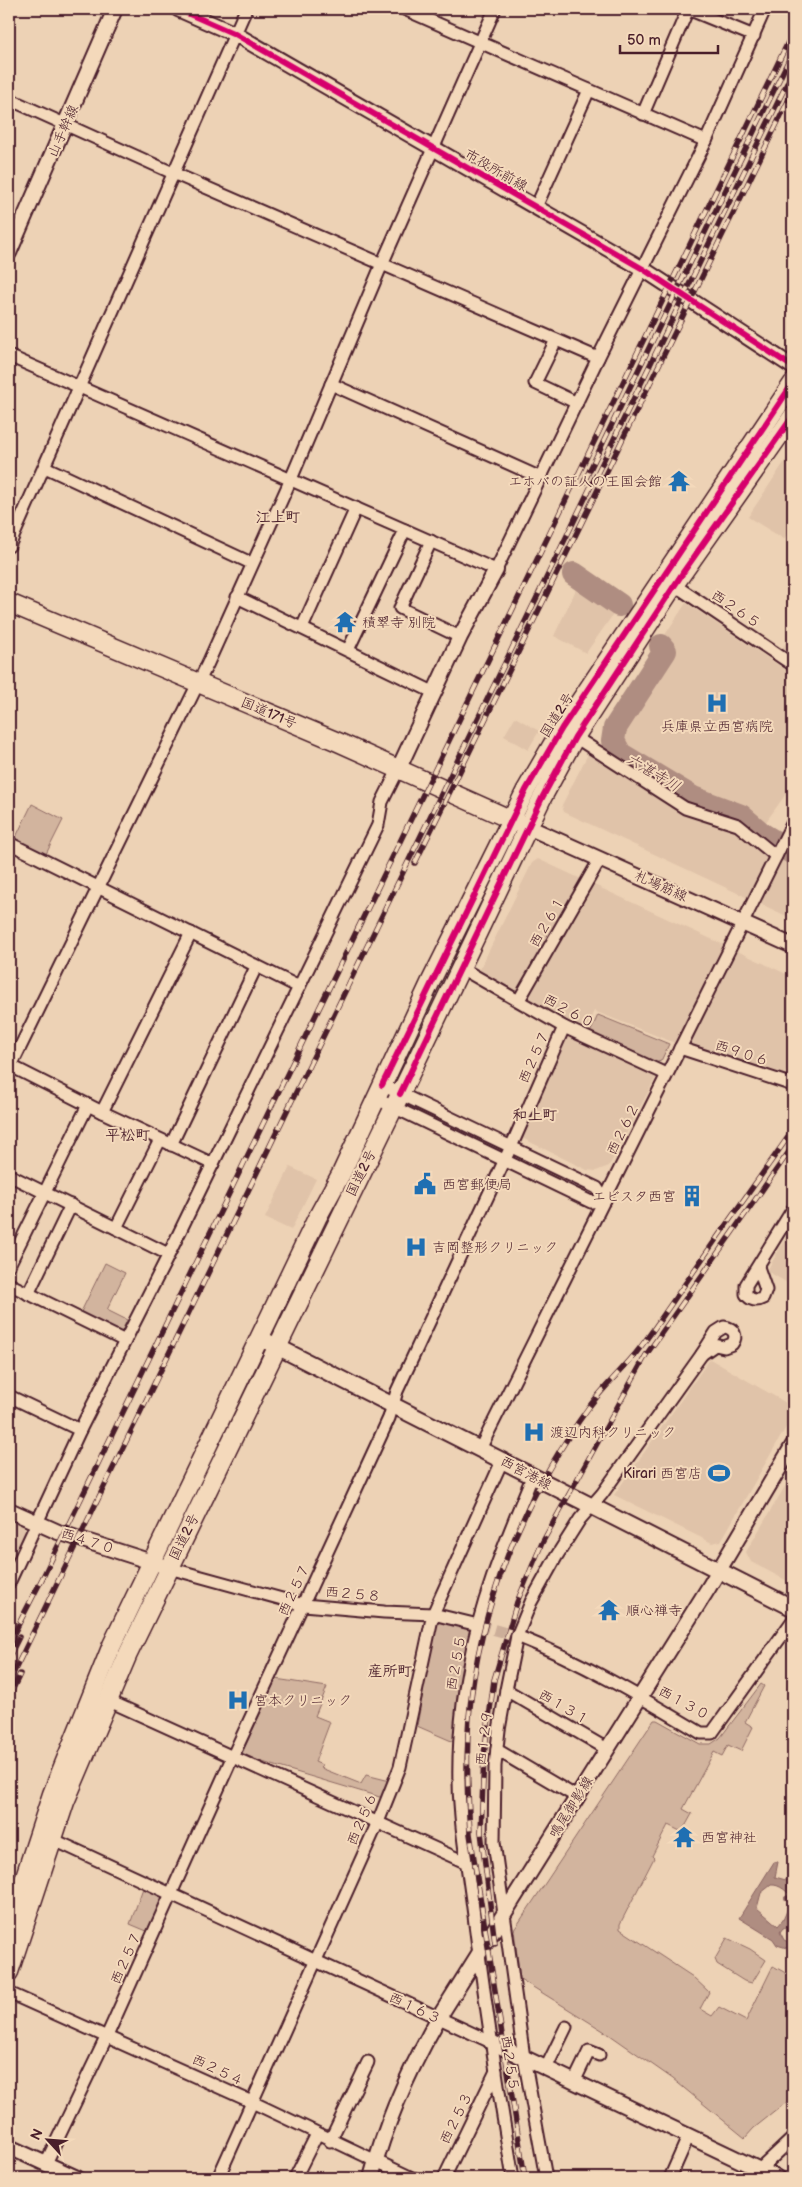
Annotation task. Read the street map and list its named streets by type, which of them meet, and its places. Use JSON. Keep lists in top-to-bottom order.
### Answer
{
  "streets": {
    "highway": ["国道171号", "国道2号"],
    "main road": ["西宮港線"],
    "street": [
      "山手幹線",
      "市役所前線",
      "西２６５",
      "札場筋線",
      "西２６１",
      "西２６０",
      "西９０６",
      "西２５７",
      "西２６２",
      "西４７０",
      "西２５８",
      "西２５５",
      "西１３０",
      "西１３１",
      "西１２９",
      "鳴尾御影線",
      "西２５６",
      "西１６３",
      "西２５４",
      "西２５３"
    ]
  },
  "crossings": [
    ["西２６５", "国道2号"],
    ["国道171号", "国道2号"],
    ["国道171号", "札場筋線"],
    ["国道2号", "札場筋線"],
    ["国道2号", "西２６０"],
    ["国道2号", "西宮港線"],
    ["国道2号", "西４７０"],
    ["国道2号", "西２５８"],
    ["国道2号", "西１６３"],
    ["札場筋線", "西２６１"],
    ["札場筋線", "西２６２"],
    ["西２６１", "西２６０"],
    ["西２６０", "西２５７"],
    ["西２６０", "西２６２"],
    ["西９０６", "西２６２"],
    ["西２５７", "西宮港線"],
    ["西２５７", "西２５８"],
    ["西２５７", "西１６３"],
    ["西２５７", "西２５４"],
    ["西２６２", "西宮港線"],
    ["西宮港線", "西２５５"],
    ["西宮港線", "西１２９"],
    ["西宮港線", "鳴尾御影線"],
    ["西宮港線", "西２５６"],
    ["西４７０", "西２５８"],
    ["西２５８", "西２５５"],
    ["西２５８", "西２５６"],
    ["西２５５", "鳴尾御影線"],
    ["西２５５", "西１６３"],
    ["西２５５", "西２５３"],
    ["西１３０", "西１２９"],
    ["西１３０", "鳴尾御影線"],
    ["西１３１", "西１２９"],
    ["西１３１", "鳴尾御影線"],
    ["西１２９", "鳴尾御影線"],
    ["西１２９", "西１６３"],
    ["鳴尾御影線", "西１６３"],
    ["鳴尾御影線", "西２５４"],
    ["西２５６", "西１６３"],
    ["西２５６", "西２５４"]
  ],
  "districts": [
    "江上町",
    "和上町",
    "平松町",
    "産所町"
  ],
  "water": ["六湛寺川"],
  "places": {
    "temple": [
      "エホバの証人の王国会館",
      "積翠寺 別院",
      "順心禅寺",
      "西宮神社"
    ],
    "hospital": [
      "兵庫県立西宮病院",
      "吉岡整形クリニック",
      "渡辺内科クリニック",
      "宮本クリニック"
    ],
    "public building": ["西宮郵便局"],
    "building": ["エビスタ西宮"],
    "sports": ["Kirari 西宮店"]
  },
  "scale_bar": "50 m",
  "north": "top left"
}
